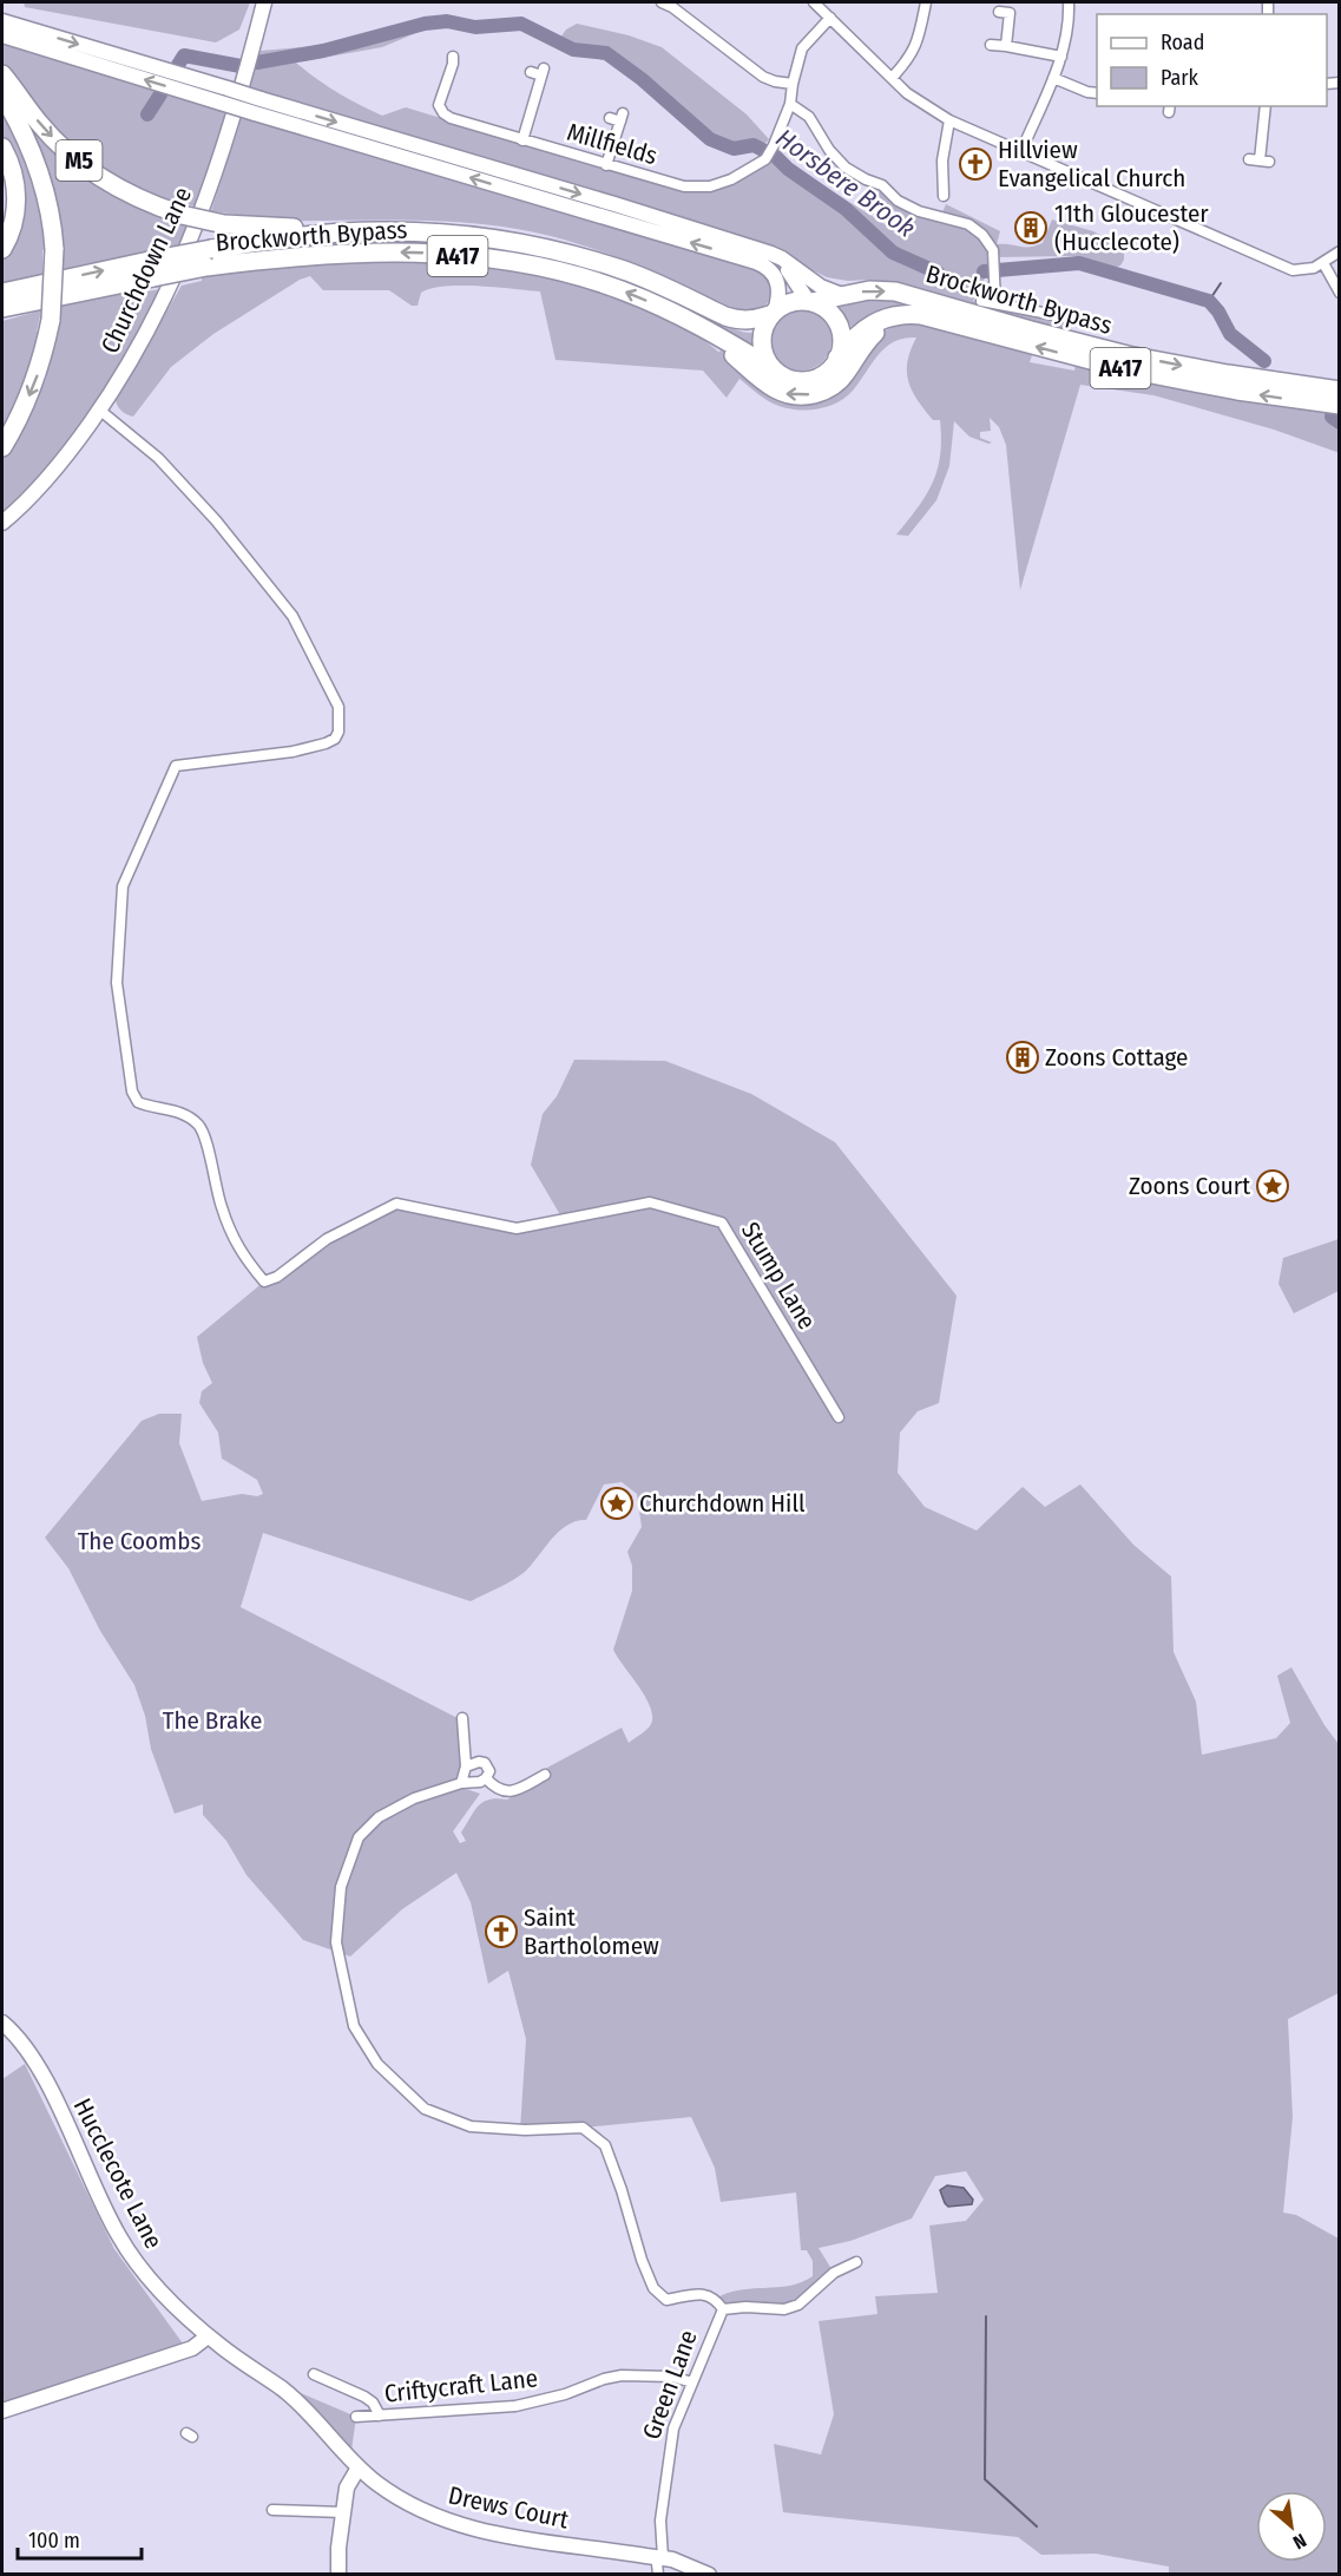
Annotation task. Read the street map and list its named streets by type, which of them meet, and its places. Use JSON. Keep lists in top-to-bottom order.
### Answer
{
  "streets": {
    "highway": ["M5", "Brockworth Bypass", "A417"],
    "street": [
      "Millfields",
      "Churchdown Lane",
      "Stump Lane",
      "Hucclecote Lane",
      "Green Lane",
      "Criftycraft Lane",
      "Drews Court"
    ]
  },
  "crossings": [
    ["M5", "Brockworth Bypass"],
    ["Brockworth Bypass", "A417"],
    ["Churchdown Lane", "Stump Lane"],
    ["Hucclecote Lane", "Drews Court"],
    ["Green Lane", "Criftycraft Lane"],
    ["Green Lane", "Drews Court"]
  ],
  "water": ["Horsbere Brook"],
  "parks": ["The Coombs", "The Brake"],
  "places": {
    "church": ["Hillview Evangelical Church", "Saint Bartholomew"],
    "building": ["11th Gloucester (Hucclecote)", "Zoons Cottage"],
    "place": ["Zoons Court", "Churchdown Hill"]
  },
  "legend": ["Road", "Park"],
  "scale_bar": "100 m",
  "north": "bottom right"
}
